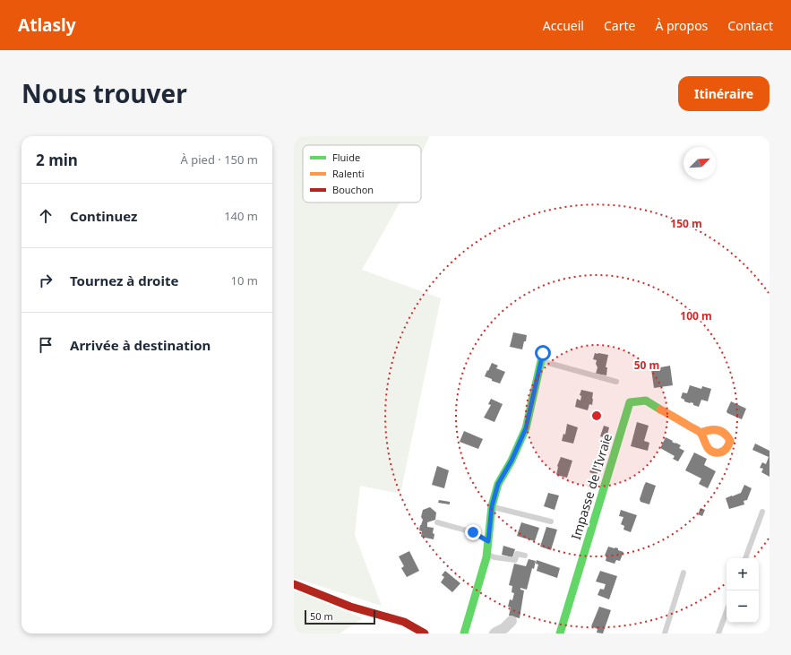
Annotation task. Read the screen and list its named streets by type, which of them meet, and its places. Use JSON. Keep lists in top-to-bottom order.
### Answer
{
  "streets": {
    "street": ["Impasse de l'Ivraie"]
  },
  "legend": ["Fluide", "Ralenti", "Bouchon"],
  "scale_bar": "50 m",
  "north": "top right",
  "page": {
    "header": "Atlasly",
    "nav": [
      "Accueil",
      "Carte",
      "À propos",
      "Contact"
    ],
    "title": "Nous trouver",
    "buttons": "Itinéraire",
    "heading": ["2 min", "À pied · 150 m"],
    "list": [
      ["Continuez", "140 m"],
      ["Tournez à droite", "10 m"],
      "Arrivée à destination"
    ],
    "map_buttons": ["+", "−"],
    "scale": "50 m"
  },
  "rings": ["150 m", "100 m", "50 m"]
}
